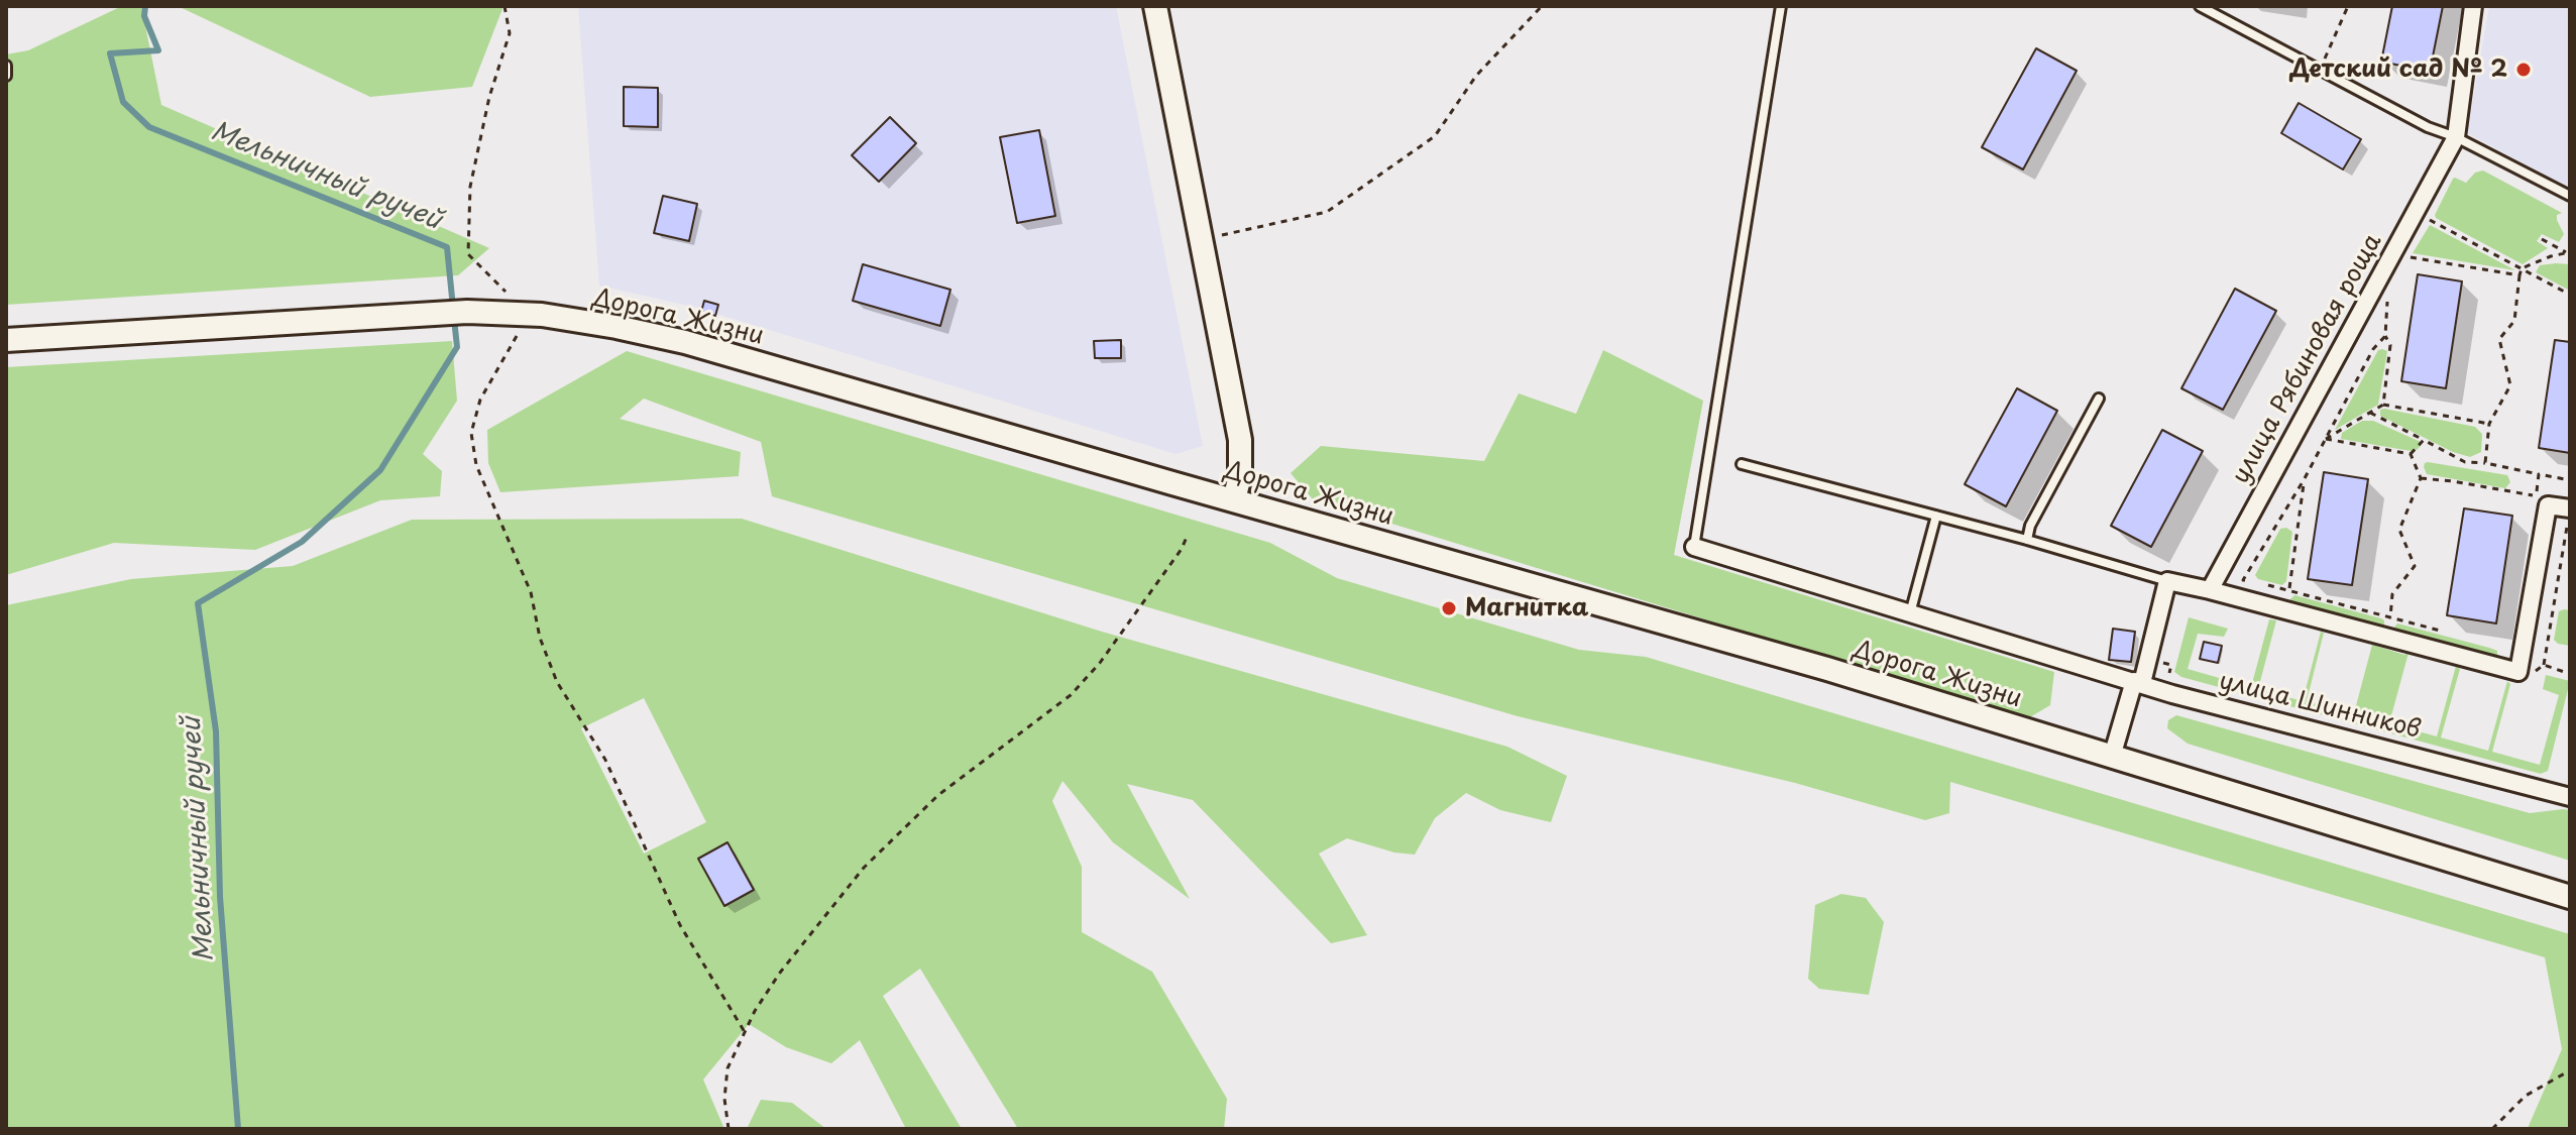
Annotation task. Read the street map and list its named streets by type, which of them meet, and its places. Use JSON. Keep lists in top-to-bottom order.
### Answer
{
  "streets": {
    "main road": ["Дорога Жизни"],
    "street": ["улица Рябиновая роща", "улица Шинников"]
  },
  "water": ["Мельничный ручей"],
  "places": ["Детский сад № 2", "Магнитка"]
}
